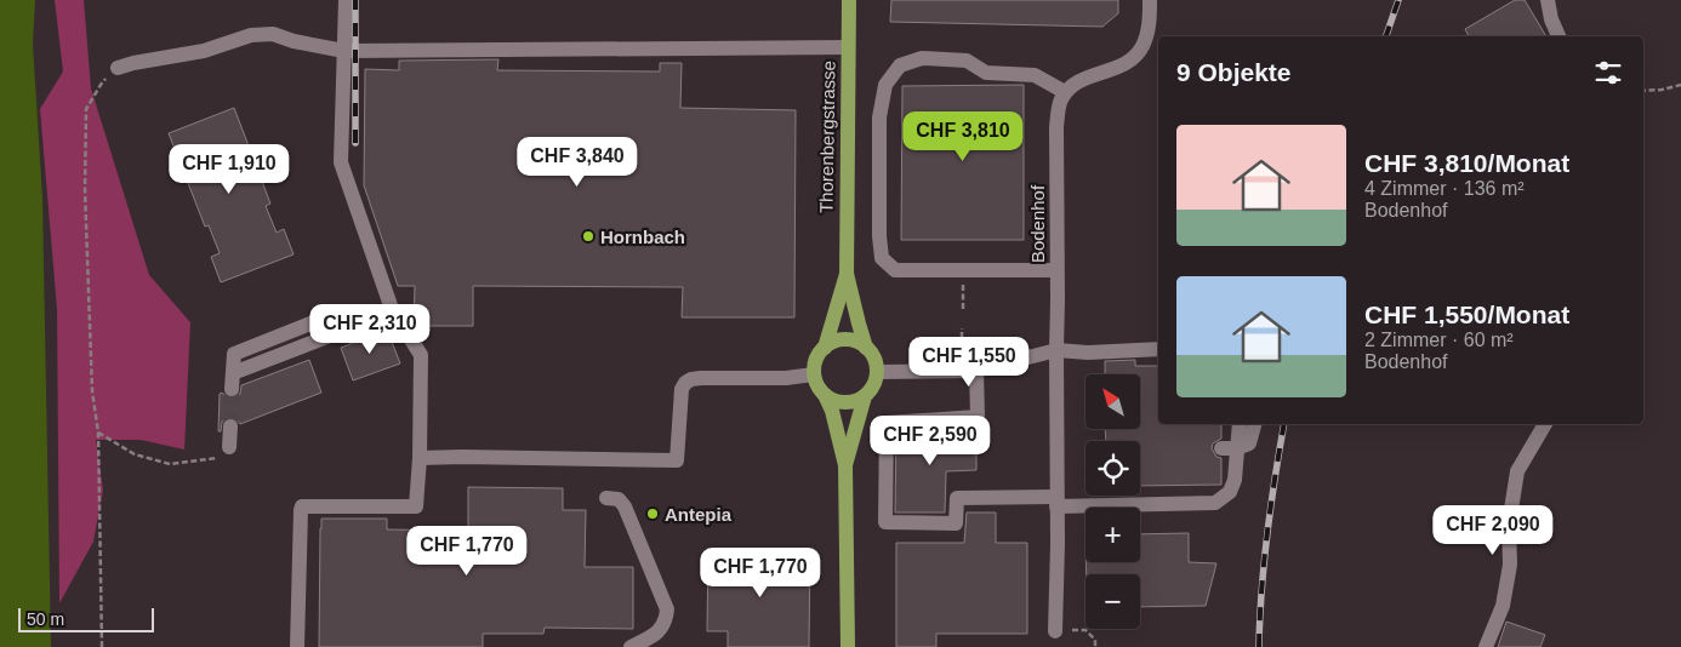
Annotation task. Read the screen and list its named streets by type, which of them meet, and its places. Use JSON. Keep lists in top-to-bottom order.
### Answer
{
  "streets": {
    "main road": ["Thorenbergstrasse"],
    "street": ["Bodenhof"]
  },
  "places": ["Hornbach", "Antepia"],
  "scale_bar": "50 m",
  "north": "top left",
  "page": {
    "heading": "9 Objekte",
    "list": [
      {
        "name": "CHF 3,810/Monat",
        "note": "4 Zimmer · 136 m² · Bodenhof"
      },
      {
        "name": "CHF 1,550/Monat",
        "note": "2 Zimmer · 60 m² · Bodenhof"
      }
    ],
    "price": [
      "CHF 3,810",
      "CHF 3,840",
      "CHF 1,910",
      "CHF 2,310",
      "CHF 1,550",
      "CHF 2,590",
      "CHF 2,090",
      "CHF 1,770",
      "CHF 1,770"
    ],
    "map_buttons": ["+", "−"],
    "scale": "50 m"
  }
}
